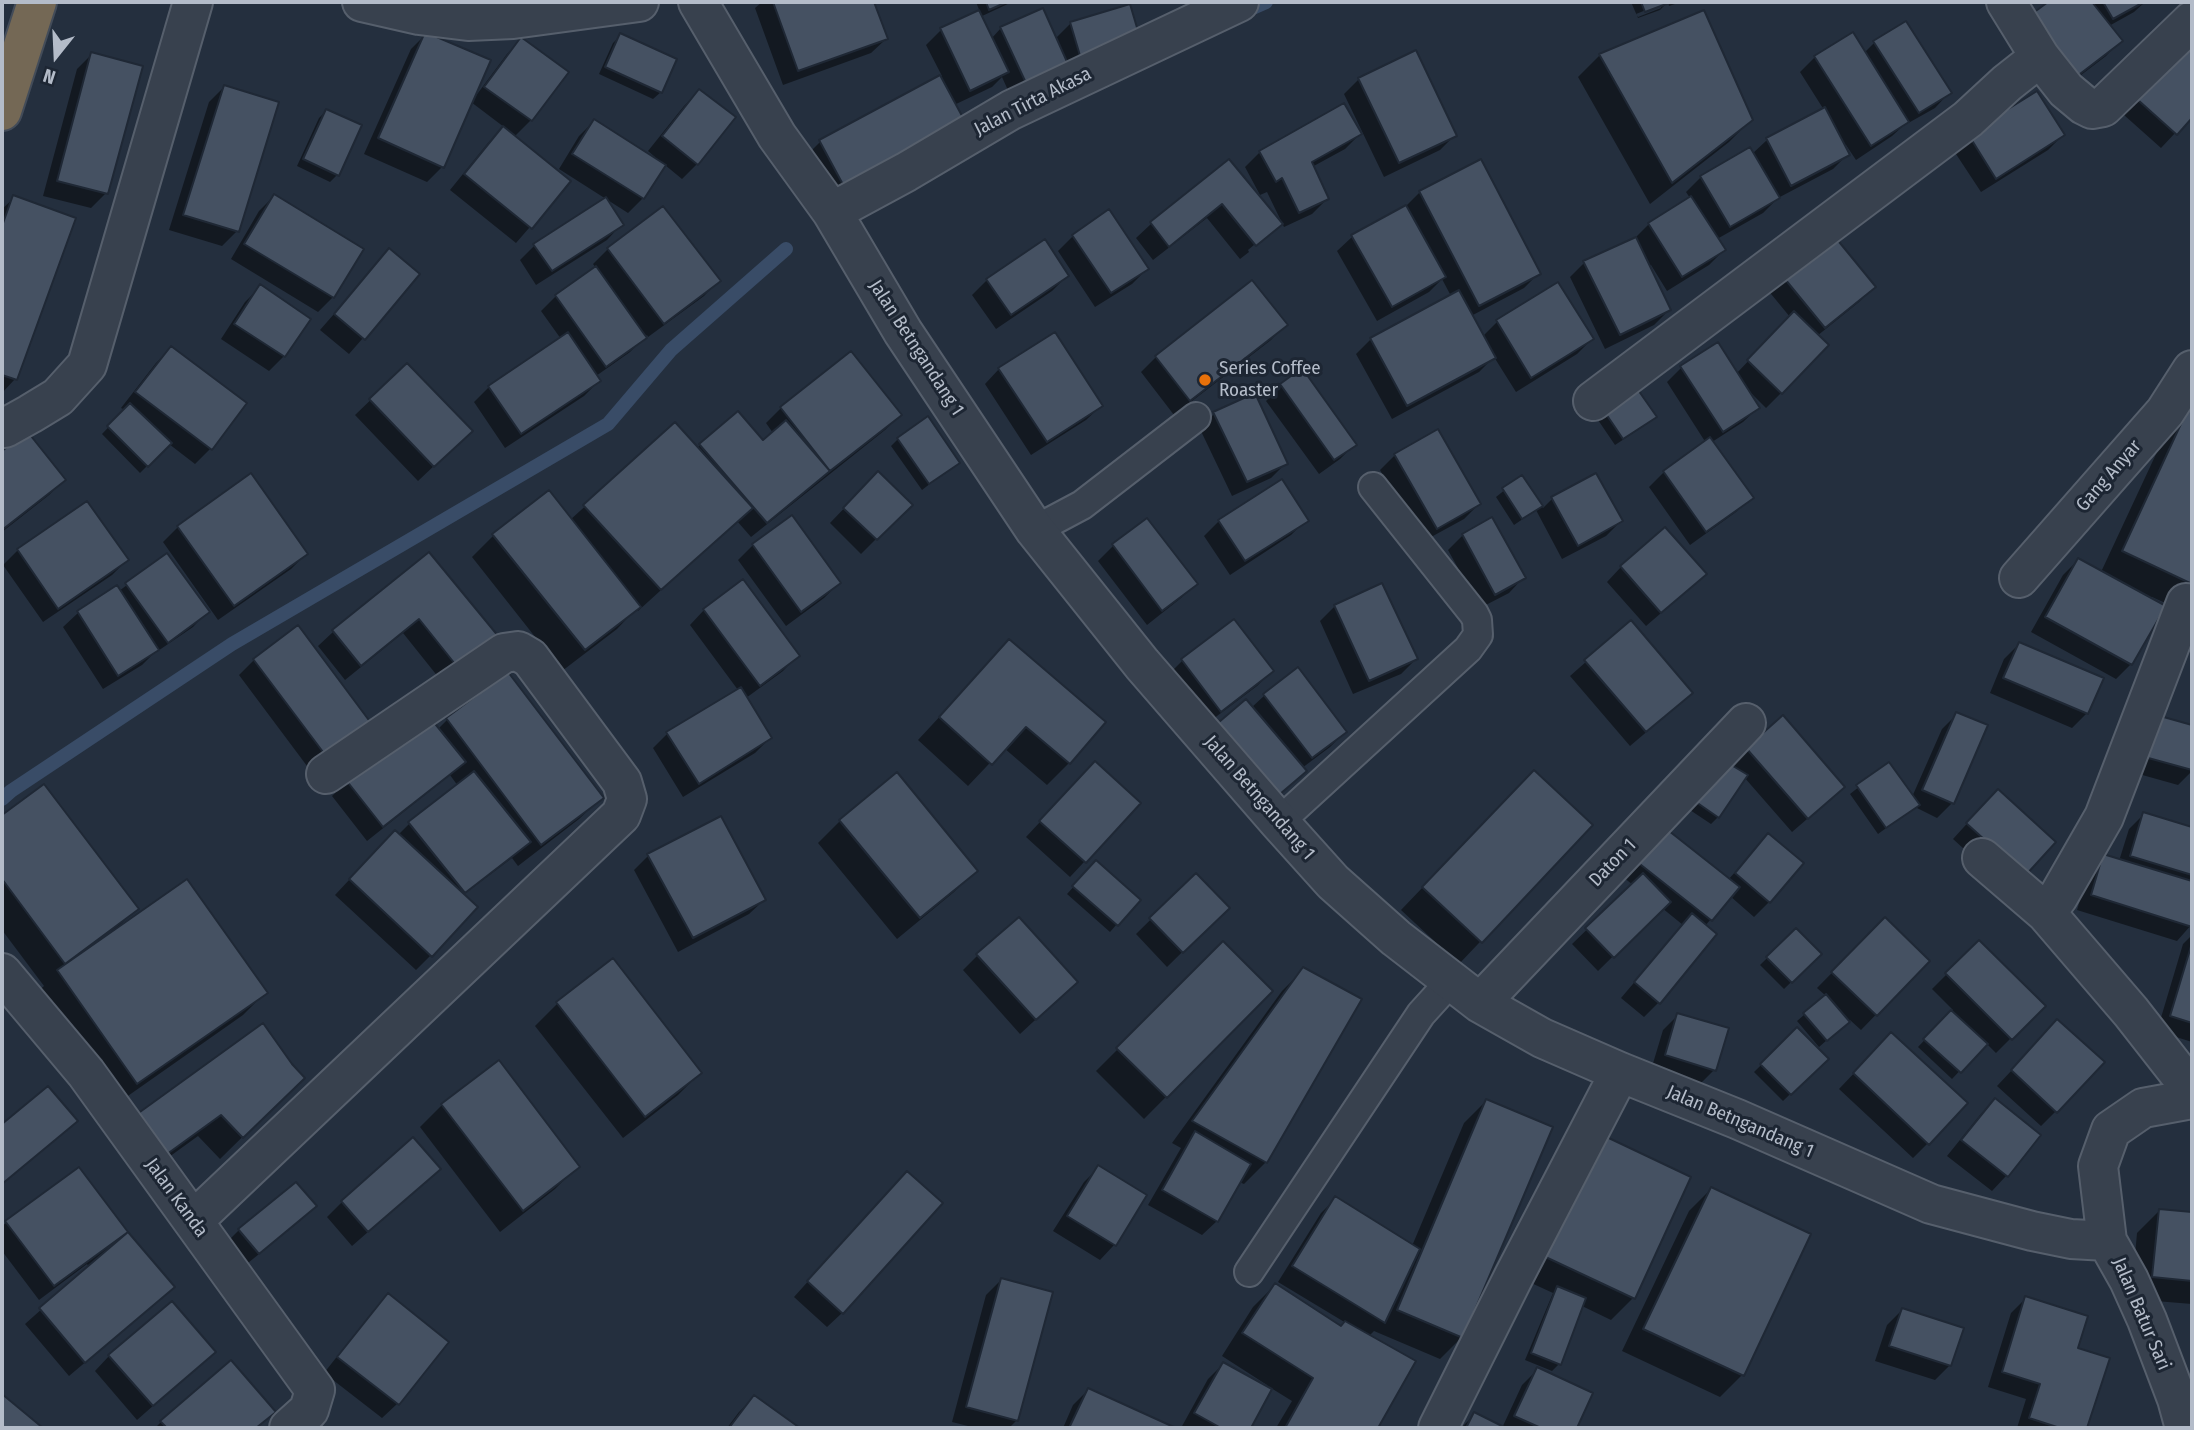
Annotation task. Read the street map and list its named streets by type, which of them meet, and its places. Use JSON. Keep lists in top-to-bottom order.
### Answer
{
  "streets": {
    "street": [
      "Jalan Tirta Akasa",
      "Jalan Betngandang 1",
      "Gang Anyar",
      "Daton 1",
      "Jalan Kanda",
      "Jalan Batur Sari"
    ]
  },
  "crossings": [
    ["Jalan Tirta Akasa", "Jalan Betngandang 1"],
    ["Jalan Betngandang 1", "Daton 1"],
    ["Jalan Betngandang 1", "Jalan Batur Sari"]
  ],
  "places": ["Series Coffee Roaster"],
  "north": "bottom"
}
